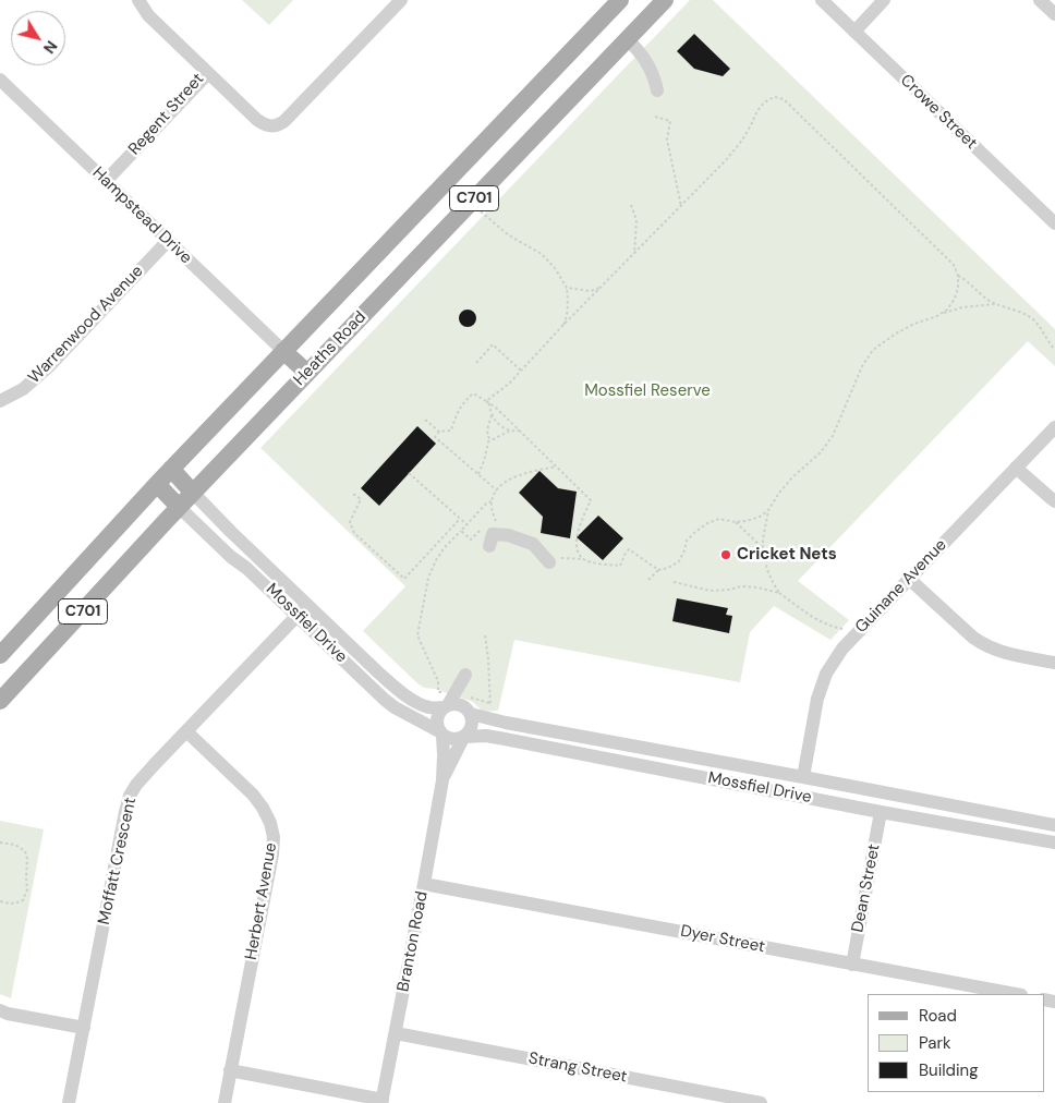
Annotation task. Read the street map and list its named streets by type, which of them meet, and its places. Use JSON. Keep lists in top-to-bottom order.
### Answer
{
  "streets": {
    "main road": ["C701", "Heaths Road"],
    "street": [
      "Crowe Street",
      "Regent Street",
      "Hampstead Drive",
      "Warrenwood Avenue",
      "Guinane Avenue",
      "Mossfiel Drive",
      "Moffatt Crescent",
      "Dean Street",
      "Herbert Avenue",
      "Dyer Street",
      "Branton Road",
      "Strang Street"
    ]
  },
  "crossings": [
    ["Regent Street", "Hampstead Drive"],
    ["Hampstead Drive", "Warrenwood Avenue"],
    ["Hampstead Drive", "Heaths Road"],
    ["Heaths Road", "Mossfiel Drive"],
    ["Guinane Avenue", "Mossfiel Drive"],
    ["Mossfiel Drive", "Moffatt Crescent"],
    ["Mossfiel Drive", "Dean Street"],
    ["Mossfiel Drive", "Branton Road"],
    ["Moffatt Crescent", "Herbert Avenue"],
    ["Dean Street", "Dyer Street"],
    ["Dyer Street", "Branton Road"],
    ["Branton Road", "Strang Street"]
  ],
  "parks": ["Mossfiel Reserve"],
  "places": ["Cricket Nets"],
  "legend": ["Road", "Park", "Building"],
  "north": "bottom right"
}
